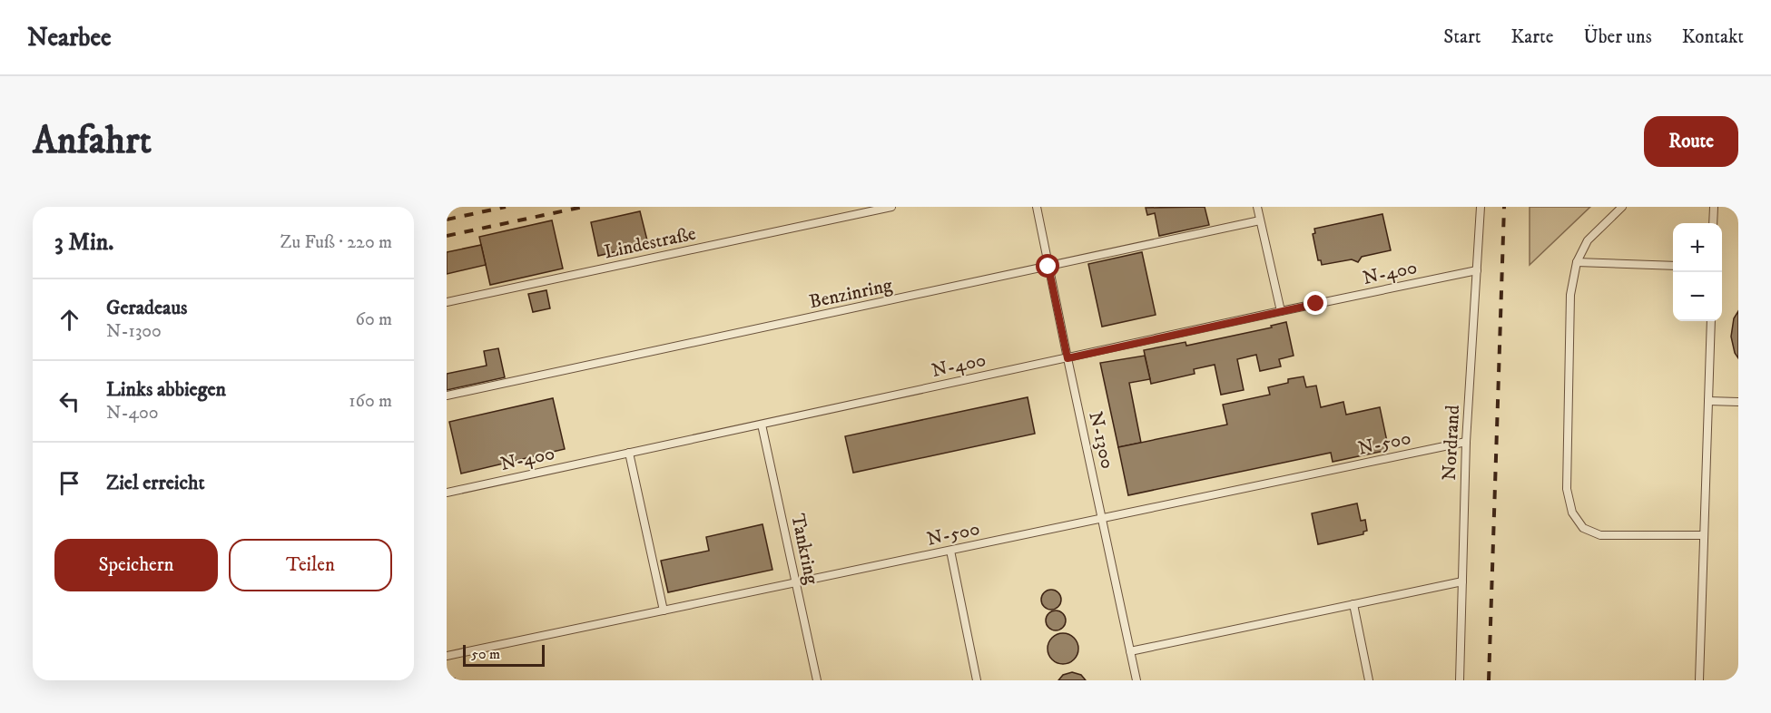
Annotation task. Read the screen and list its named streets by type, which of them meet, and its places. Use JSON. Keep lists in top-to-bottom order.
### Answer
{
  "streets": {
    "lane": [
      "Lindestraße",
      "N-400",
      "Benzinring",
      "N-1300",
      "N-500",
      "Nordrand",
      "Tankring"
    ]
  },
  "crossings": [
    ["N-400", "N-1300"],
    ["N-400", "Nordrand"],
    ["N-400", "Tankring"],
    ["Benzinring", "N-1300"],
    ["N-1300", "N-500"],
    ["N-500", "Nordrand"],
    ["N-500", "Tankring"]
  ],
  "scale_bar": "50 m",
  "page": {
    "header": "Nearbee",
    "nav": [
      "Start",
      "Karte",
      "Über uns",
      "Kontakt"
    ],
    "buttons": [
      "Route",
      ["Speichern", "Teilen"]
    ],
    "title": "Anfahrt",
    "heading": ["3 Min.", "Zu Fuß · 220 m"],
    "map_buttons": ["+", "−"],
    "list": [
      ["Geradeaus", "N-1300", "60 m"],
      ["Links abbiegen", "N-400", "160 m"],
      "Ziel erreicht"
    ],
    "scale": "50 m"
  }
}
